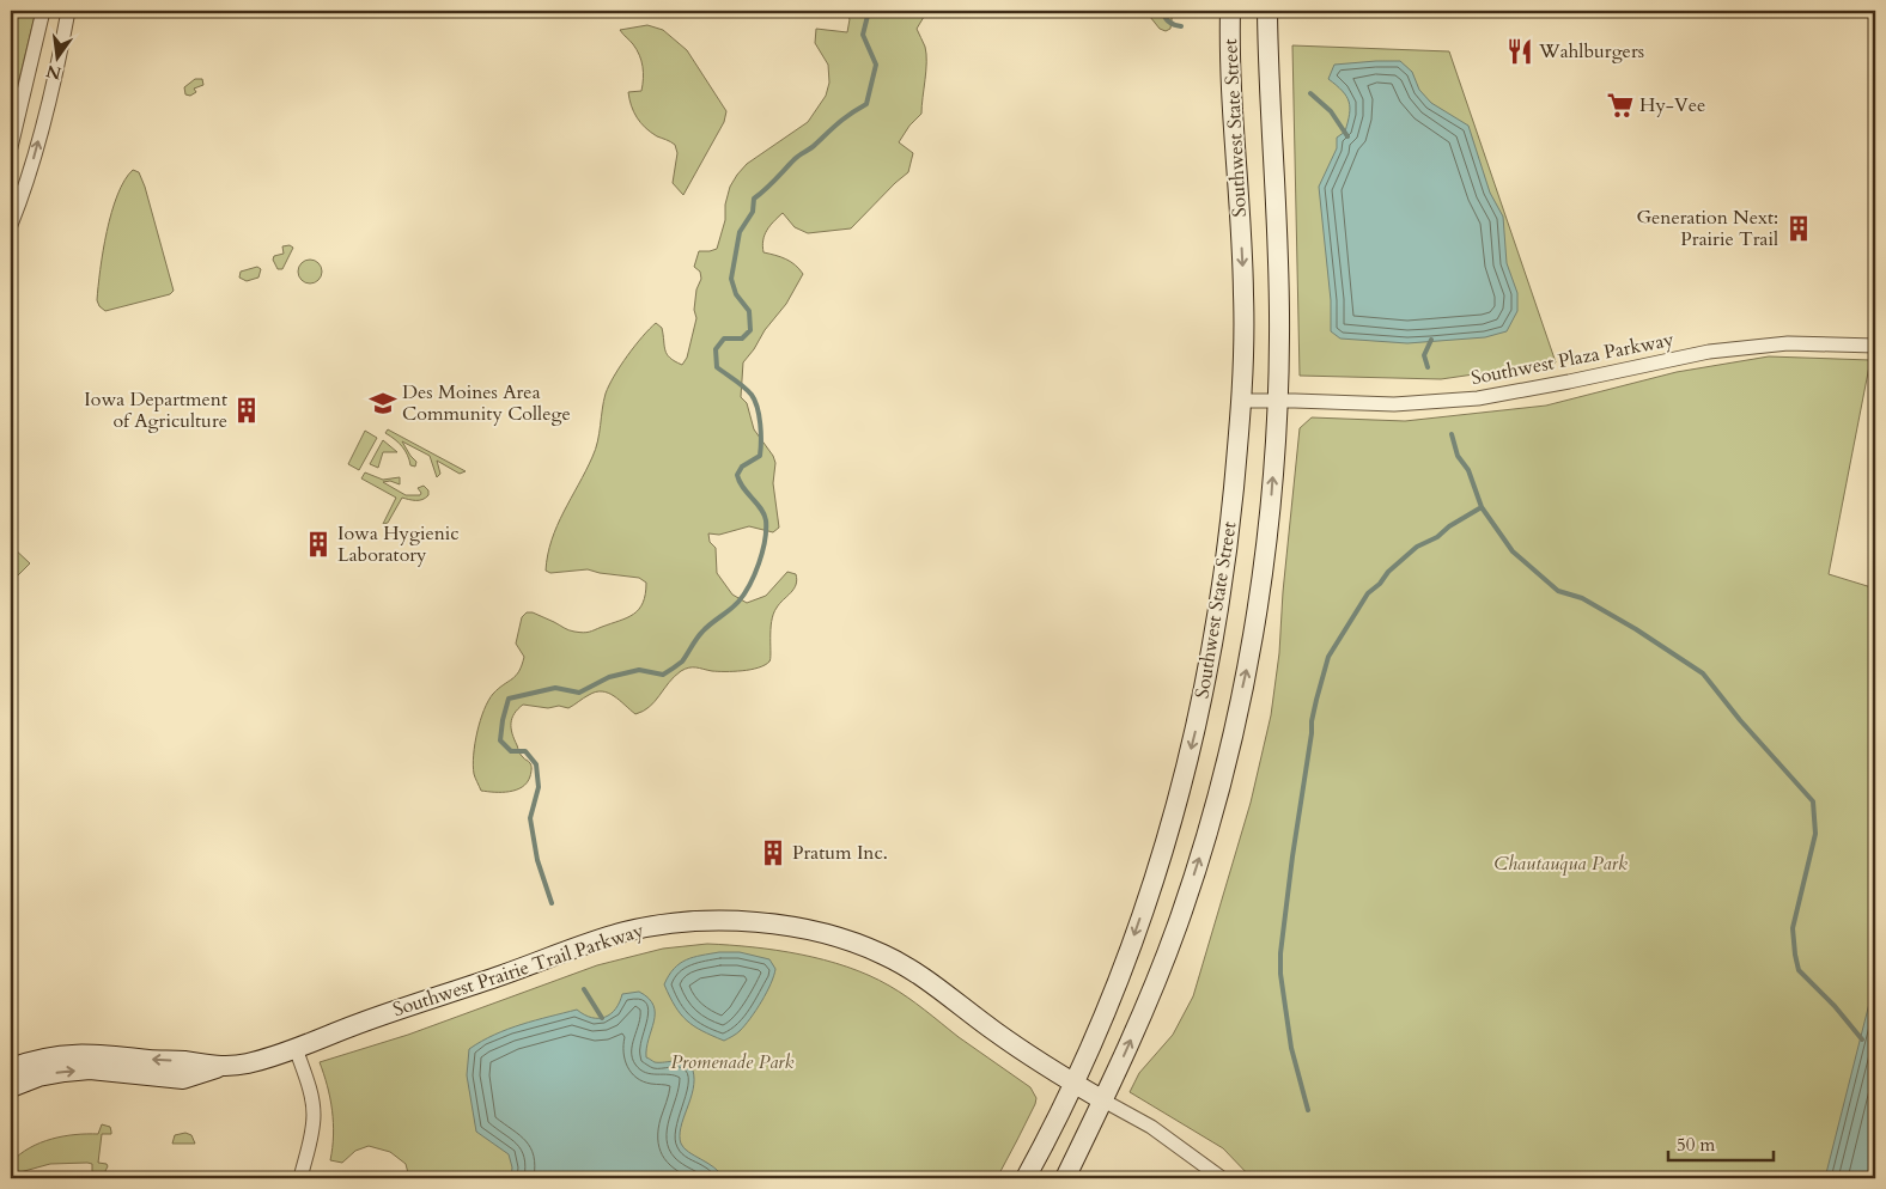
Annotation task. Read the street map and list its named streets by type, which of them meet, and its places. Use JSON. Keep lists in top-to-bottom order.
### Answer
{
  "streets": {
    "main road": ["Southwest State Street", "Southwest Prairie Trail Parkway"],
    "street": ["Southwest Plaza Parkway"]
  },
  "crossings": [
    ["Southwest State Street", "Southwest Plaza Parkway"],
    ["Southwest State Street", "Southwest Prairie Trail Parkway"]
  ],
  "parks": ["Chautauqua Park", "Promenade Park"],
  "places": {
    "restaurant": ["Wahlburgers"],
    "supermarket": ["Hy-Vee"],
    "building": [
      "Generation Next: Prairie Trail",
      "Iowa Department of Agriculture",
      "Iowa Hygienic Laboratory",
      "Pratum Inc."
    ],
    "school or university": ["Des Moines Area Community College"]
  },
  "scale_bar": "50 m",
  "north": "bottom"
}
